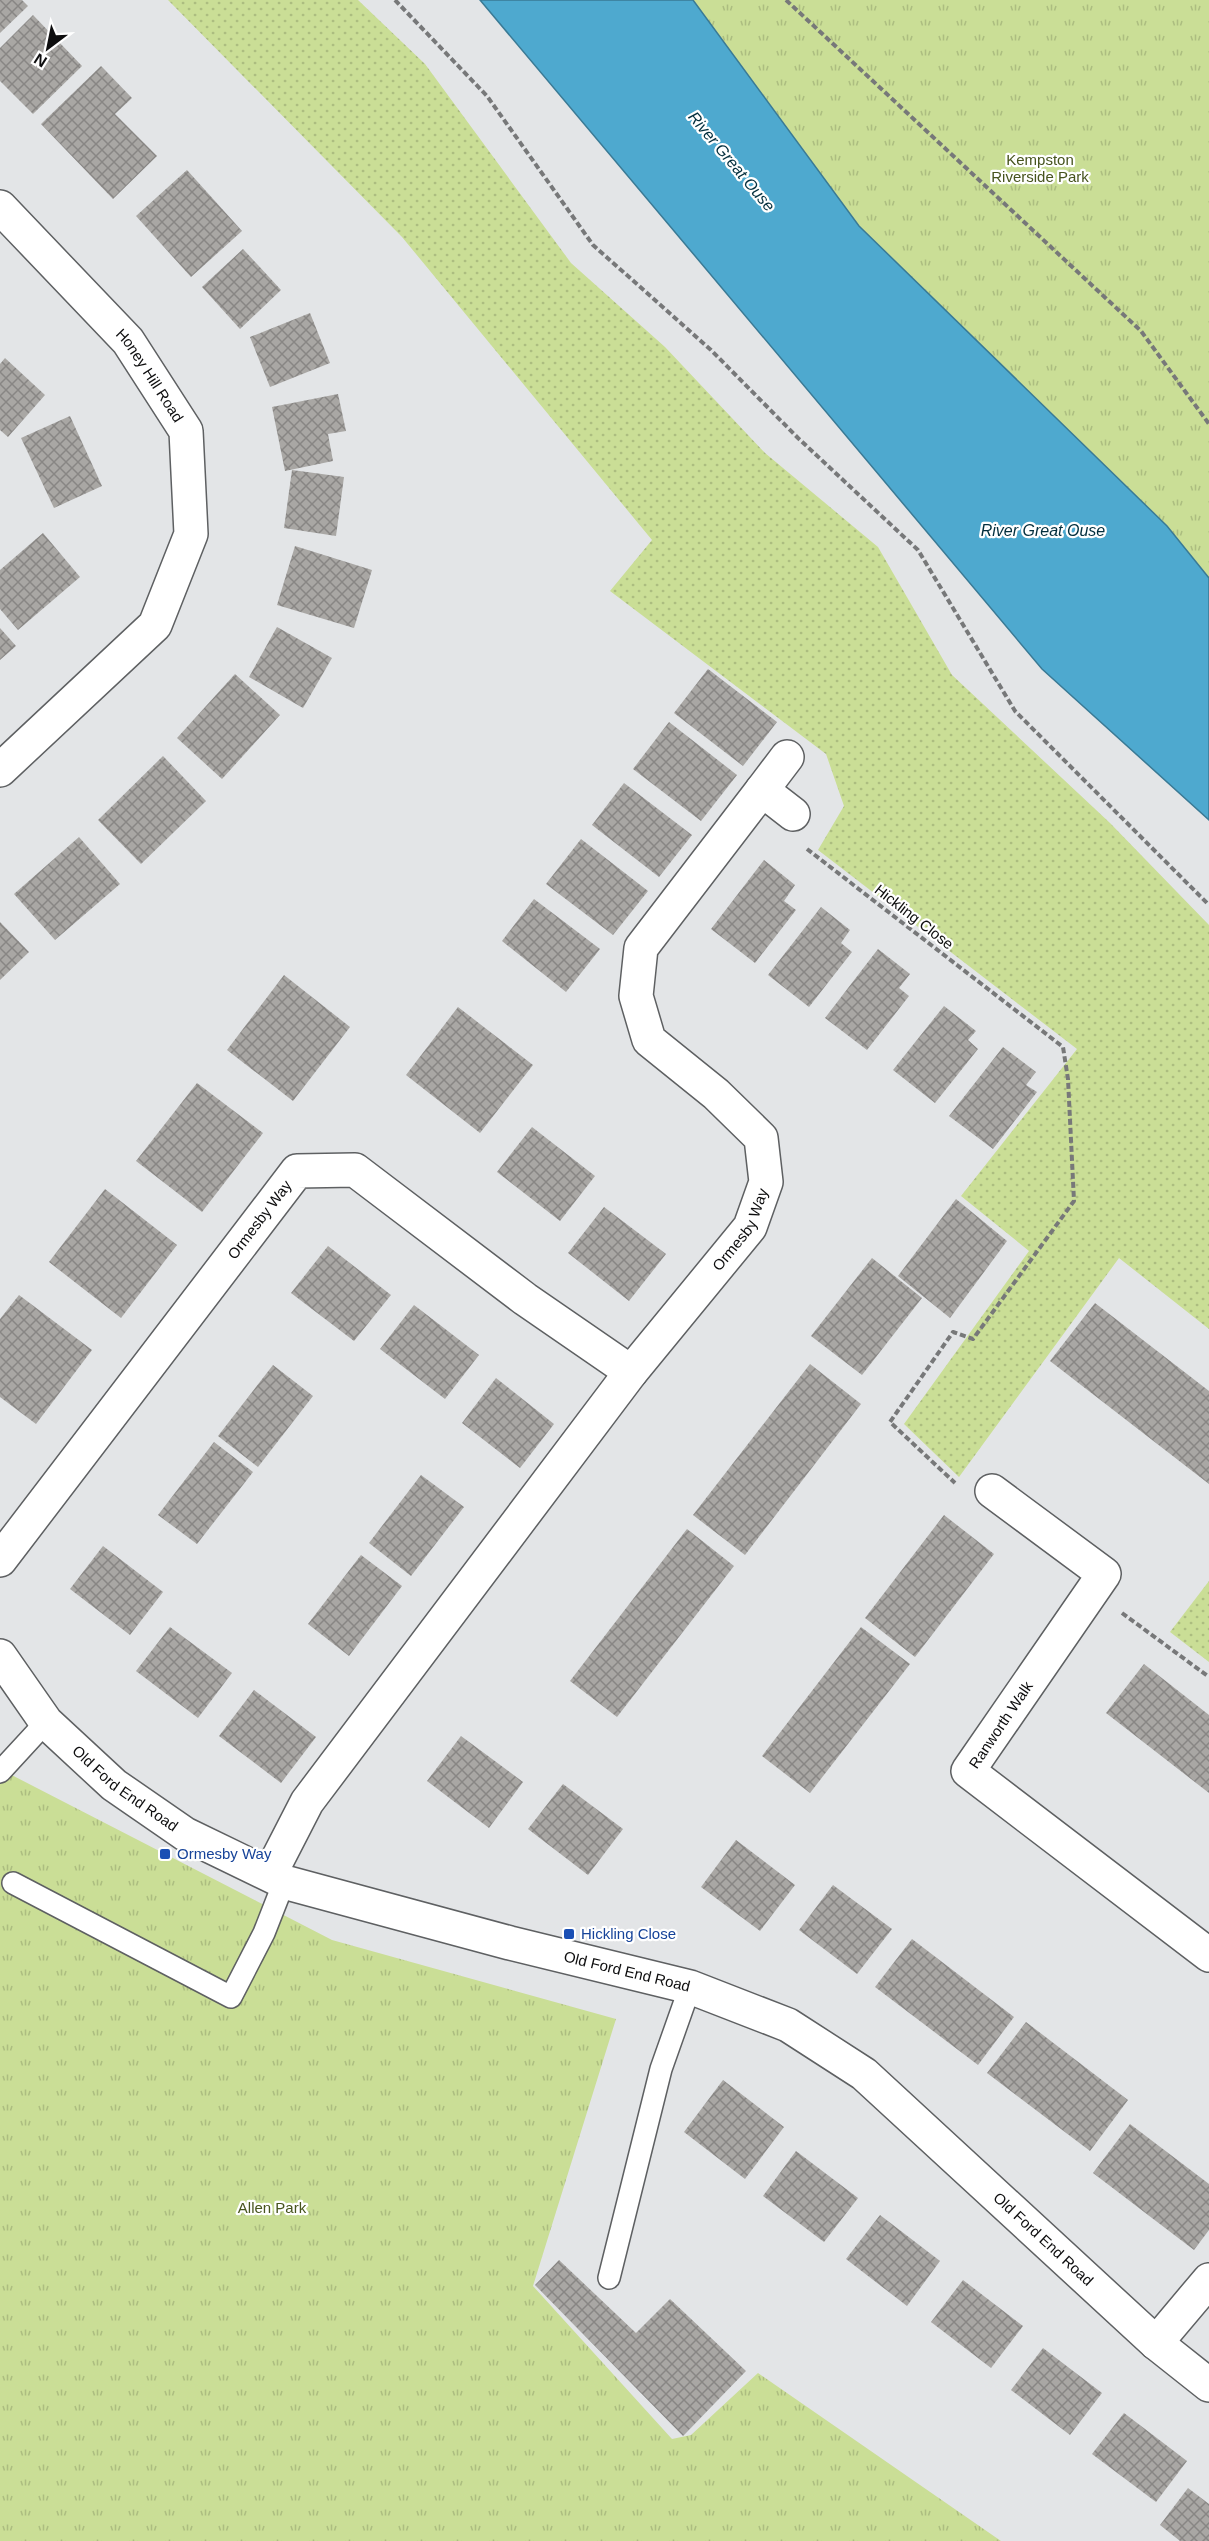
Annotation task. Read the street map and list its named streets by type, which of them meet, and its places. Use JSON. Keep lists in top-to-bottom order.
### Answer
{
  "streets": {
    "street": [
      "Honey Hill Road",
      "Ormesby Way",
      "Ranworth Walk",
      "Old Ford End Road"
    ],
    "path": ["Hickling Close"]
  },
  "crossings": [
    ["Hickling Close", "Ranworth Walk"],
    ["Ormesby Way", "Old Ford End Road"]
  ],
  "water": ["River Great Ouse"],
  "parks": ["Kempston Riverside Park", "Allen Park"],
  "places": {
    "transit": ["Ormesby Way", "Hickling Close"]
  },
  "north": "bottom left"
}
